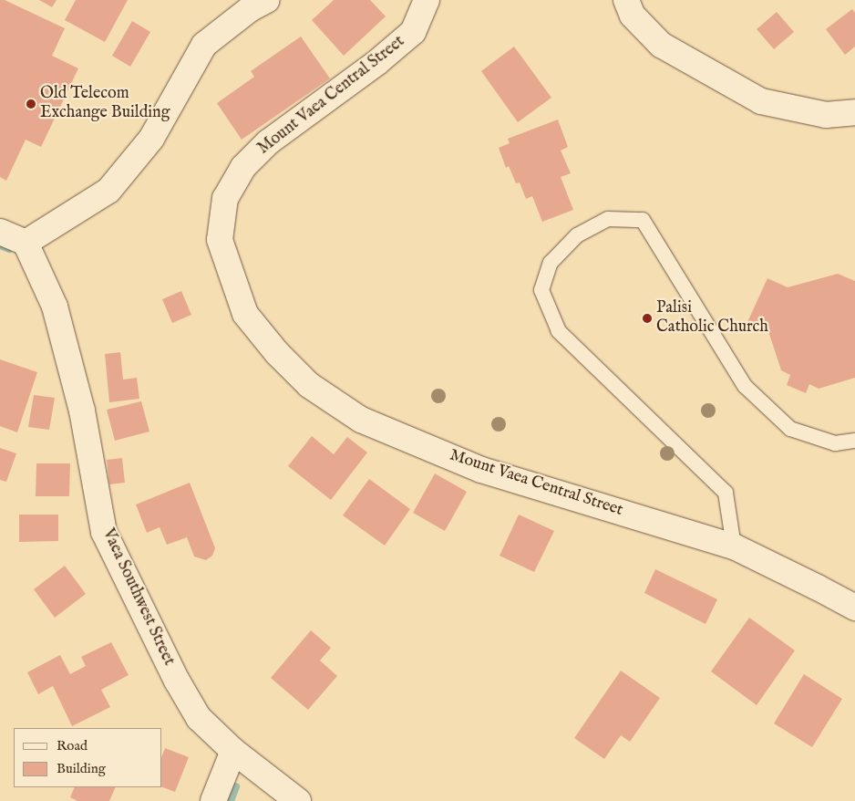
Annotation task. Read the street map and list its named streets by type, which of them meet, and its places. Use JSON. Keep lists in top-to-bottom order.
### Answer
{
  "streets": {
    "street": ["Mount Vaea Central Street", "Vaea Southwest Street"]
  },
  "places": ["Old Telecom Exchange Building", "Palisi Catholic Church"],
  "legend": ["Road", "Building"]
}
